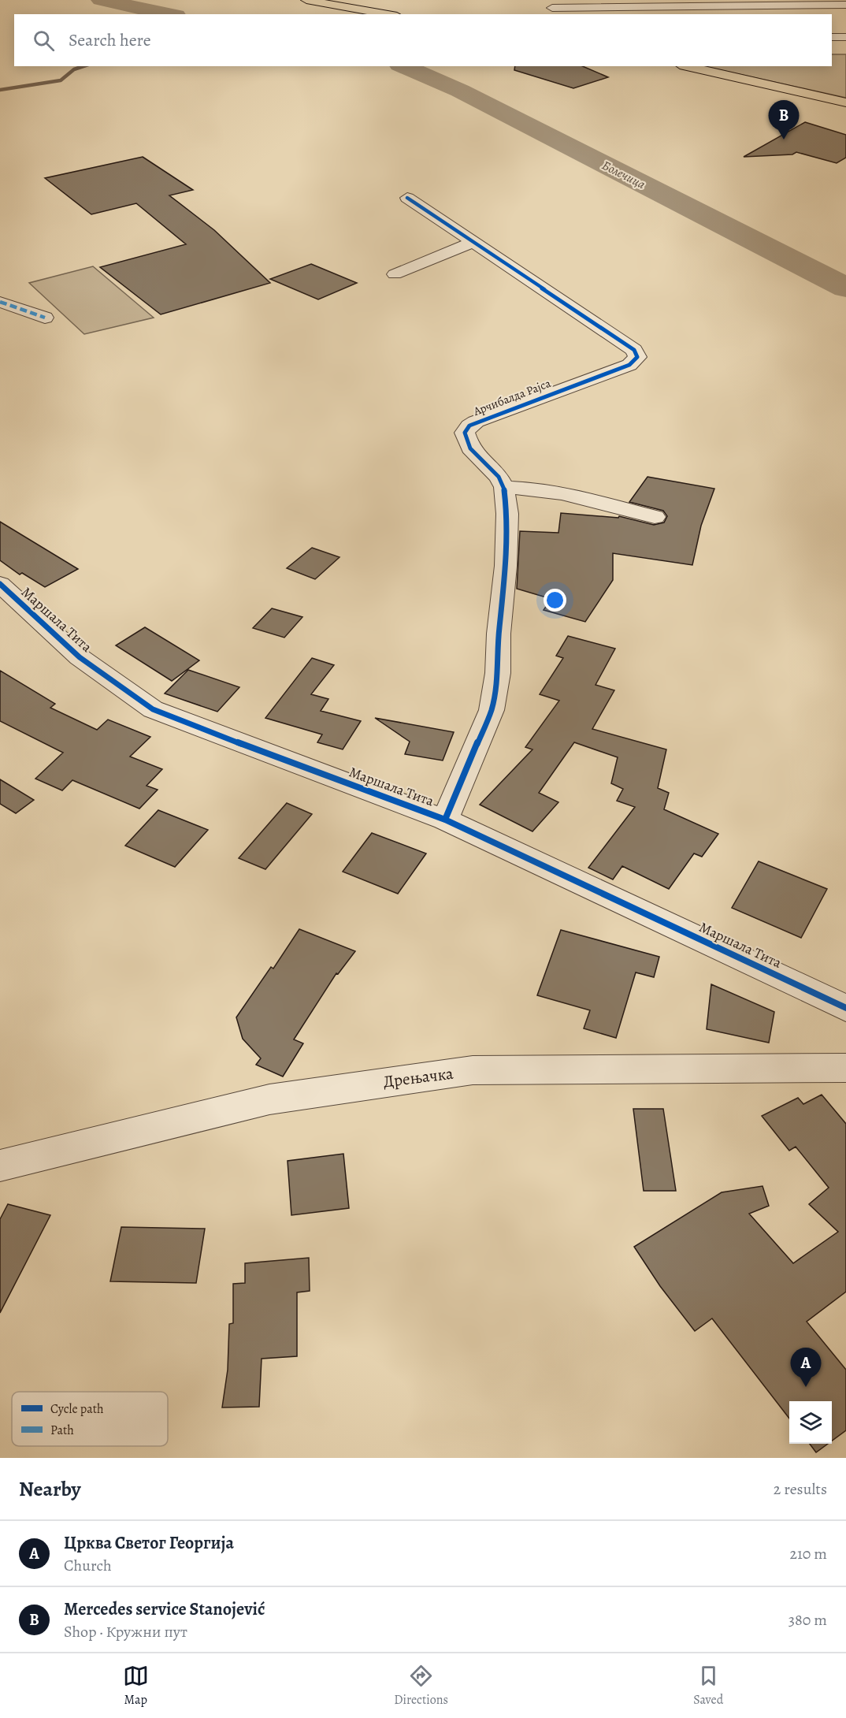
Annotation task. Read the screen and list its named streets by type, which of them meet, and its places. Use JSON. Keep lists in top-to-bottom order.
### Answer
{
  "streets": {
    "street": ["Арчибалда Рајса", "Маршала Тита", "Дрењачка"]
  },
  "water": ["Болечица"],
  "legend": ["Cycle path", "Path"],
  "page": {
    "search": "Search here",
    "pins": ["B", "A"],
    "heading": ["Nearby", "2 results"],
    "list": [
      {
        "mark": "A",
        "name": "Црква Светог Георгија",
        "note": "Church",
        "value": "210 m"
      },
      {
        "mark": "B",
        "name": "Mercedes service Stanojević",
        "note": "Shop · Кружни пут",
        "value": "380 m"
      }
    ],
    "nav": ["Map", "Directions", "Saved"]
  }
}
